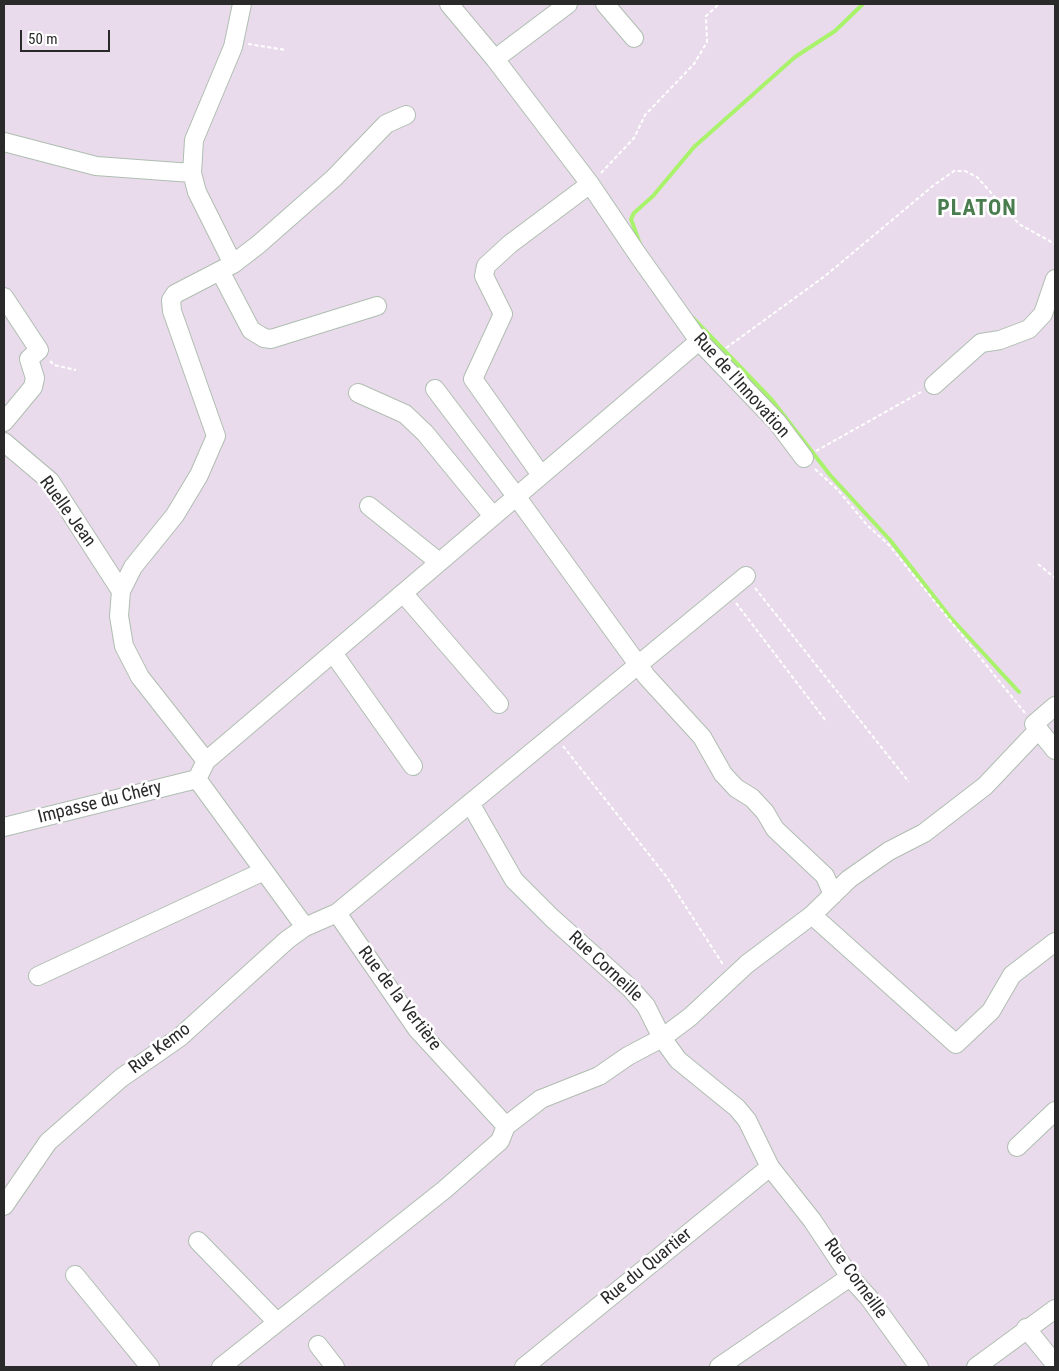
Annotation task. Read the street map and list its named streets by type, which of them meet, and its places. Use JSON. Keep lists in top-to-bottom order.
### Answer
{
  "streets": {
    "street": [
      "Rue de l'Innovation",
      "Ruelle Jean",
      "Impasse du Chéry",
      "Rue Corneille",
      "Rue de la Vertière",
      "Rue Kemo",
      "Rue du Quartier"
    ]
  },
  "crossings": [
    ["Rue Corneille", "Rue Kemo"],
    ["Rue Corneille", "Rue du Quartier"],
    ["Rue de la Vertière", "Rue Kemo"]
  ],
  "districts": ["PLATON"],
  "scale_bar": "50 m"
}
